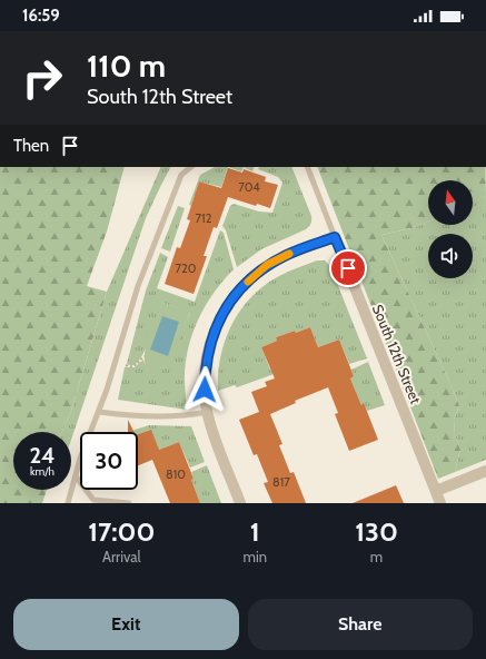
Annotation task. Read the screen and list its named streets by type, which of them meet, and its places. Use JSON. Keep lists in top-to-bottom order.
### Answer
{
  "streets": {
    "street": ["South 12th Street"]
  },
  "house_numbers": [
    "704",
    "712",
    "720",
    "810",
    "817"
  ],
  "north": "top",
  "page": {
    "status": "16:59",
    "turn": ["110 m", "South 12th Street"],
    "then": "Then",
    "speed": "24 km/h",
    "limit": "30",
    "eta": [
      "17:00",
      "Arrival",
      "1",
      "min",
      "130",
      "m"
    ],
    "buttons": ["Exit", "Share"]
  }
}
